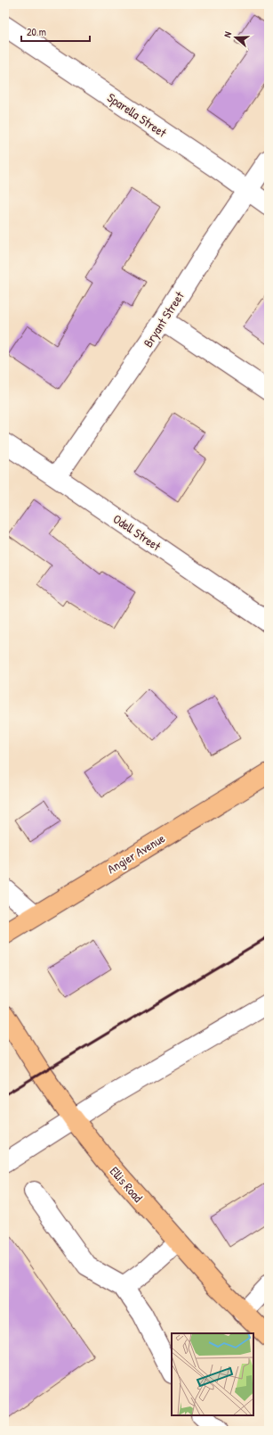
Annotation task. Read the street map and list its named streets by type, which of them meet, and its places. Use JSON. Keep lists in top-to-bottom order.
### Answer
{
  "streets": {
    "main road": ["Angier Avenue", "Ellis Road"],
    "street": ["Sparella Street", "Bryant Street", "Odell Street"]
  },
  "crossings": [
    ["Sparella Street", "Bryant Street"],
    ["Bryant Street", "Odell Street"]
  ],
  "scale_bar": "20 m",
  "north": "left"
}
